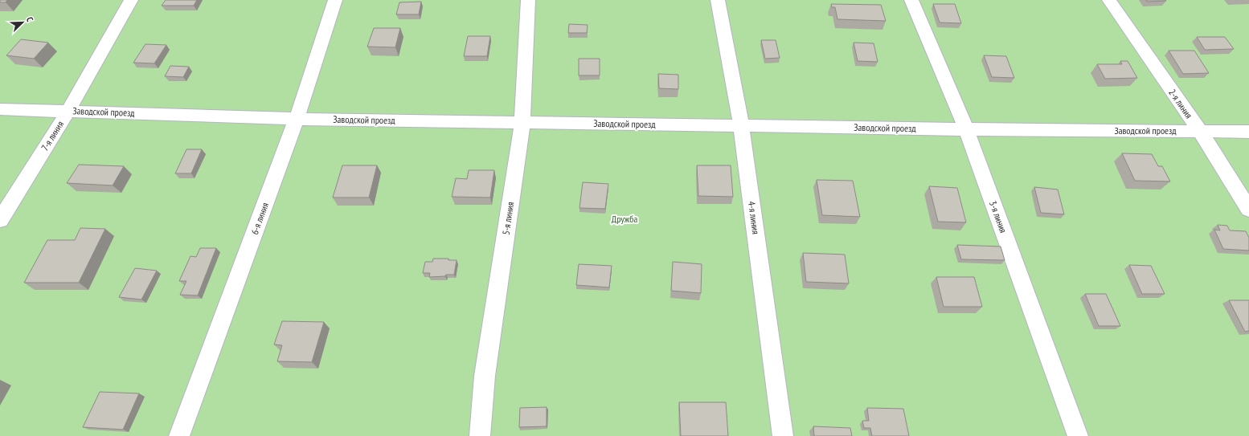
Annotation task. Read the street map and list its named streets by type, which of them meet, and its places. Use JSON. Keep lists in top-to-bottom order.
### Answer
{
  "streets": {
    "street": [
      "2-я линия",
      "Заводской проезд",
      "7-я линия",
      "3-я линия",
      "4-я линия",
      "6-я линия",
      "5-я линия"
    ]
  },
  "crossings": [
    ["2-я линия", "Заводской проезд"],
    ["Заводской проезд", "7-я линия"],
    ["Заводской проезд", "3-я линия"],
    ["Заводской проезд", "4-я линия"],
    ["Заводской проезд", "6-я линия"],
    ["Заводской проезд", "5-я линия"]
  ],
  "parks": ["Дружба"],
  "north": "top right"
}
